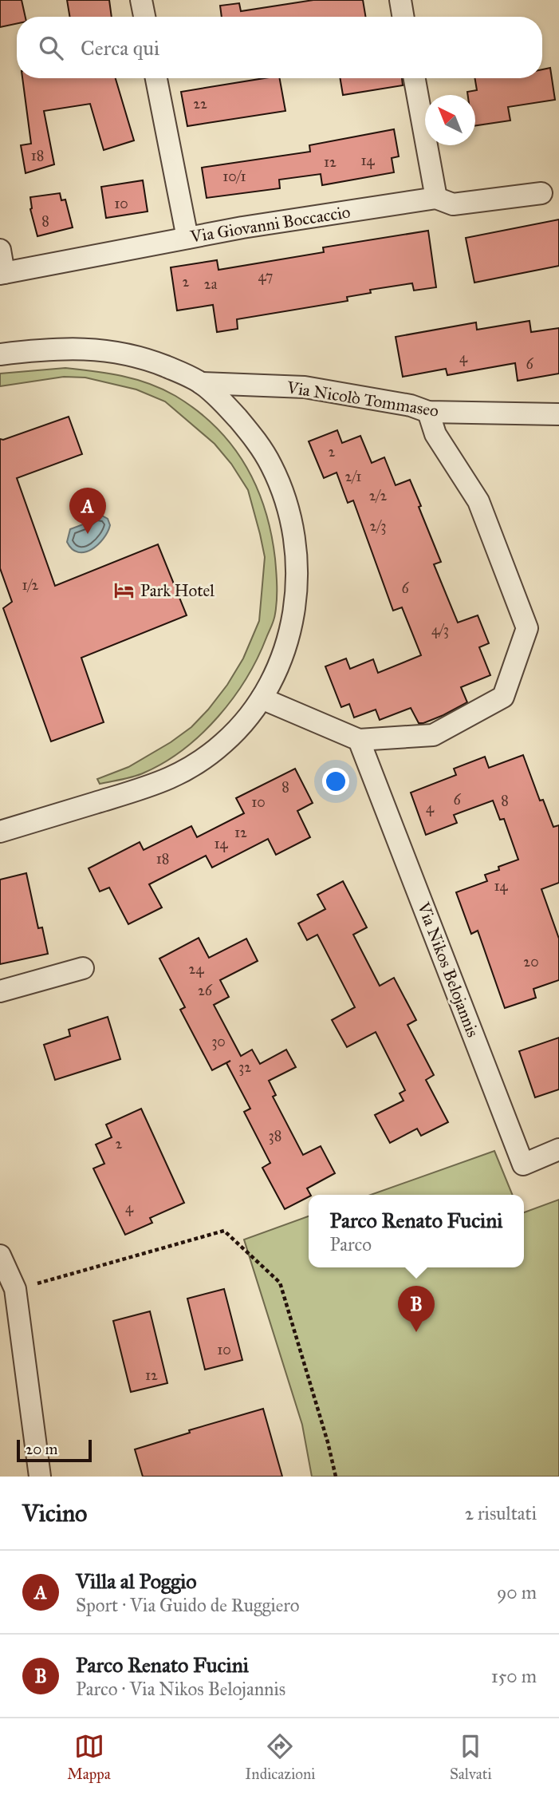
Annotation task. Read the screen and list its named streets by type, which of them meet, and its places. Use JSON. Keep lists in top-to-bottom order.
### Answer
{
  "streets": {
    "street": ["Via Giovanni Boccaccio", "Via Nicolò Tommaseo", "Via Nikos Belojannis"]
  },
  "places": {
    "hotel": ["Park Hotel"]
  },
  "house_numbers": [
    "22",
    "18",
    "14",
    "12",
    "10/1",
    "10",
    "8",
    "47",
    "2",
    "2a",
    "4",
    "6",
    "2",
    "2/1",
    "2/2",
    "2/3",
    "1/2",
    "6",
    "4/3",
    "8",
    "6",
    "8",
    "10",
    "4",
    "12",
    "14",
    "18",
    "14",
    "20",
    "24",
    "26",
    "30",
    "32",
    "38",
    "2",
    "4",
    "10",
    "12"
  ],
  "scale_bar": "20 m",
  "north": "top left",
  "page": {
    "search": "Cerca qui",
    "pins": ["A", "B"],
    "popup": ["Parco Renato Fucini", "Parco"],
    "scale": "20 m",
    "heading": ["Vicino", "2 risultati"],
    "list": [
      {
        "mark": "A",
        "name": "Villa al Poggio",
        "note": "Sport · Via Guido de Ruggiero",
        "value": "90 m"
      },
      {
        "mark": "B",
        "name": "Parco Renato Fucini",
        "note": "Parco · Via Nikos Belojannis",
        "value": "150 m"
      }
    ],
    "nav": ["Mappa", "Indicazioni", "Salvati"]
  }
}
